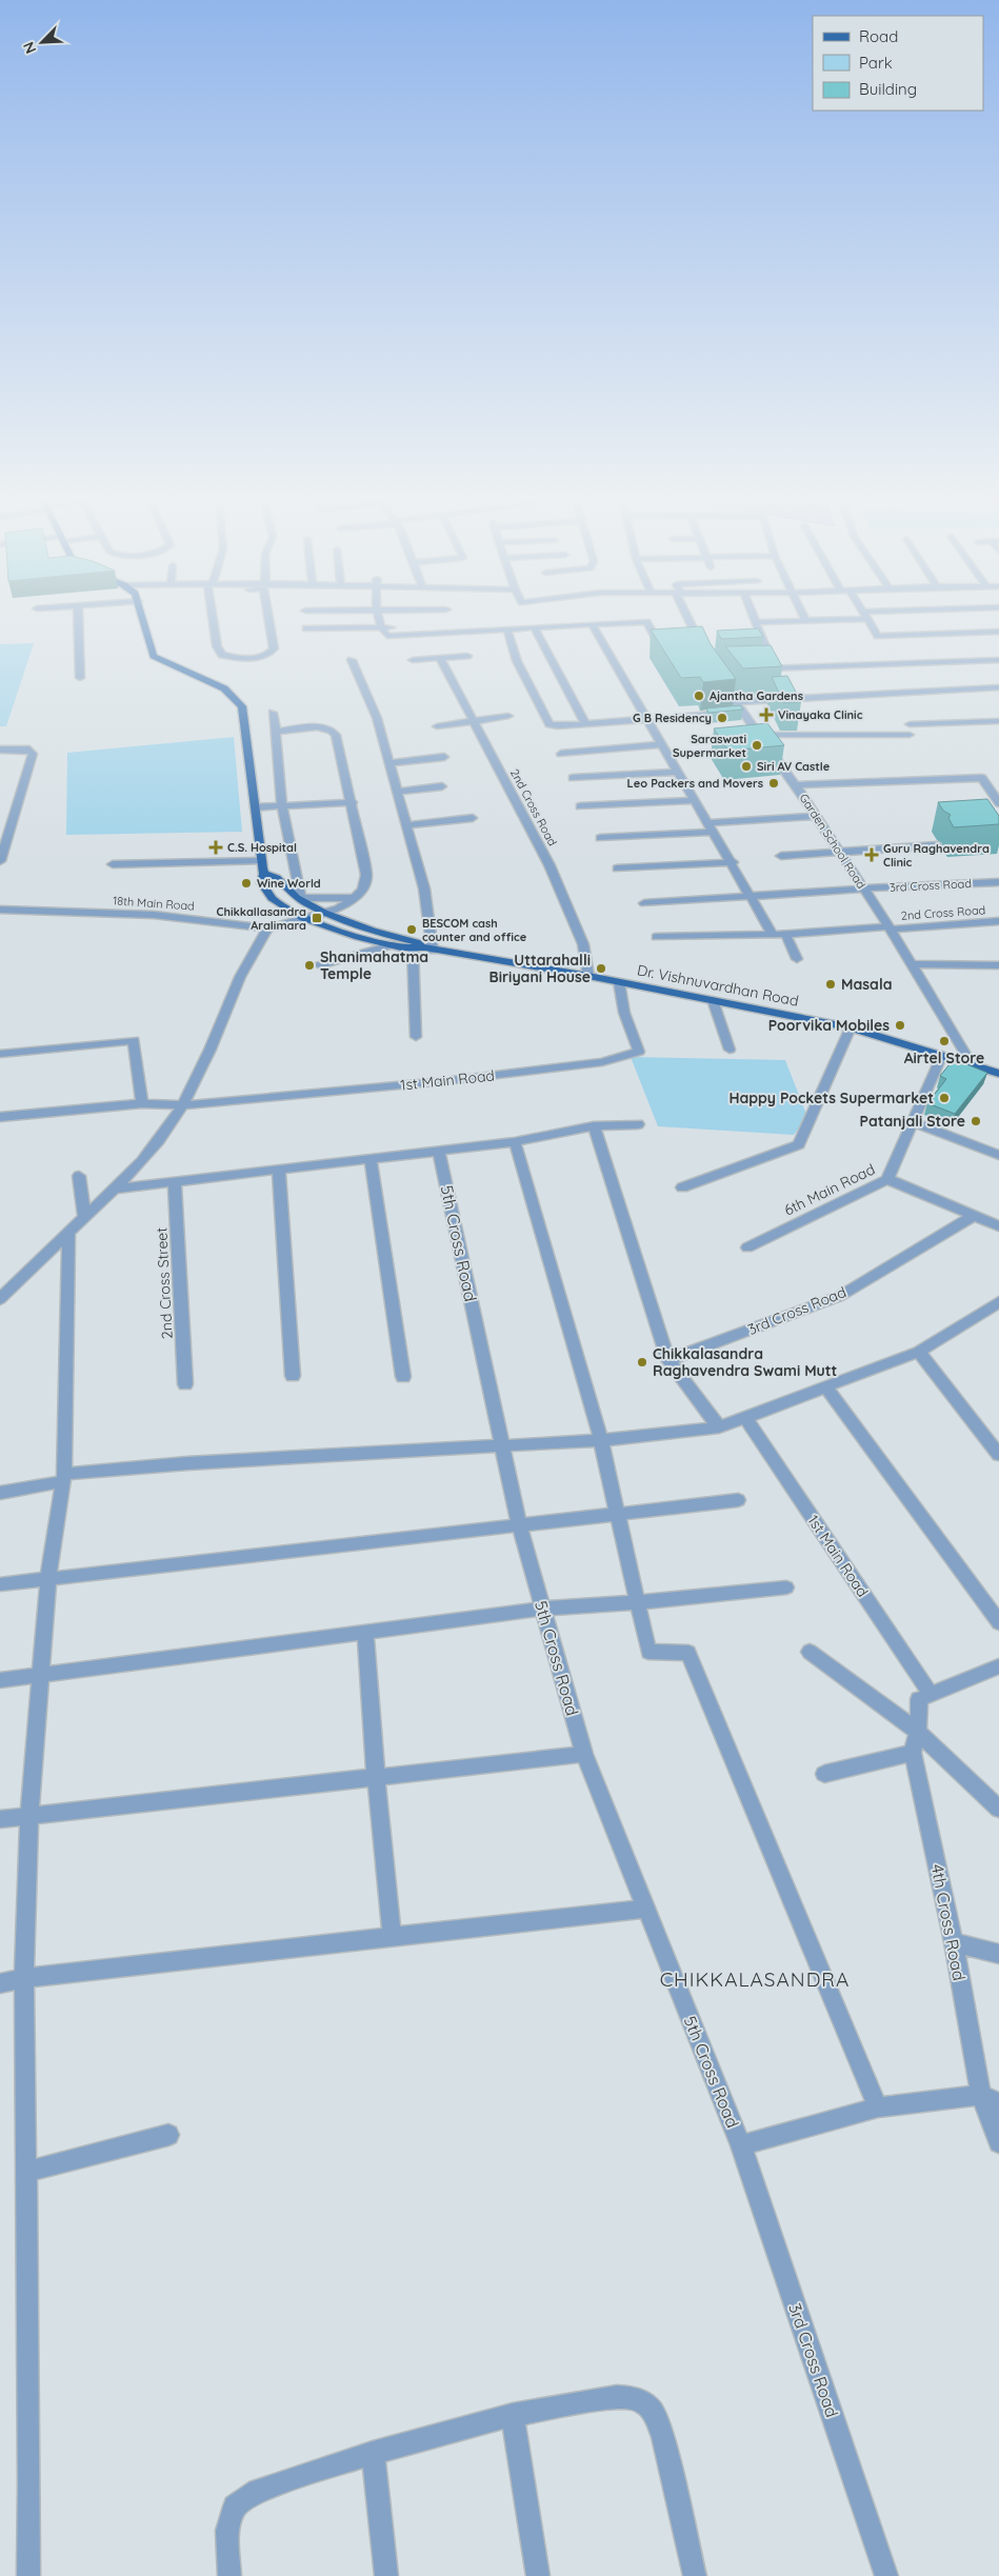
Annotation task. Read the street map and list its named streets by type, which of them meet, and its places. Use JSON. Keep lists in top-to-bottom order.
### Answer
{
  "streets": {
    "main road": ["Dr. Vishnuvardhan Road"],
    "street": [
      "2nd Cross Road",
      "Garden School Road",
      "3rd Cross Road",
      "18th Main Road",
      "1st Main Road",
      "6th Main Road",
      "5th Cross Road",
      "2nd Cross Street",
      "4th Cross Road"
    ]
  },
  "crossings": [
    ["2nd Cross Road", "Garden School Road"],
    ["2nd Cross Road", "Dr. Vishnuvardhan Road"],
    ["Garden School Road", "3rd Cross Road"],
    ["Garden School Road", "Dr. Vishnuvardhan Road"],
    ["3rd Cross Road", "5th Cross Road"],
    ["18th Main Road", "Dr. Vishnuvardhan Road"],
    ["Dr. Vishnuvardhan Road", "1st Main Road"],
    ["Dr. Vishnuvardhan Road", "6th Main Road"],
    ["1st Main Road", "4th Cross Road"]
  ],
  "districts": ["CHIKKALASANDRA"],
  "places": {
    "other": [
      "Ajantha Gardens",
      "G B Residency",
      "Saraswati Supermarket",
      "Siri AV Castle",
      "Leo Packers and Movers",
      "Wine World",
      "BESCOM cash counter and office",
      "Shanimahatma Temple",
      "Uttarahalli Biriyani House",
      "Masala",
      "Poorvika Mobiles",
      "Airtel Store",
      "Happy Pockets Supermarket",
      "Patanjali Store",
      "Chikkalasandra Raghavendra Swami Mutt"
    ],
    "health": ["Vinayaka Clinic", "C.S. Hospital", "Guru Raghavendra Clinic"],
    "transit": ["Chikkallasandra Aralimara"]
  },
  "legend": ["Road", "Park", "Building"],
  "north": "bottom left"
}
